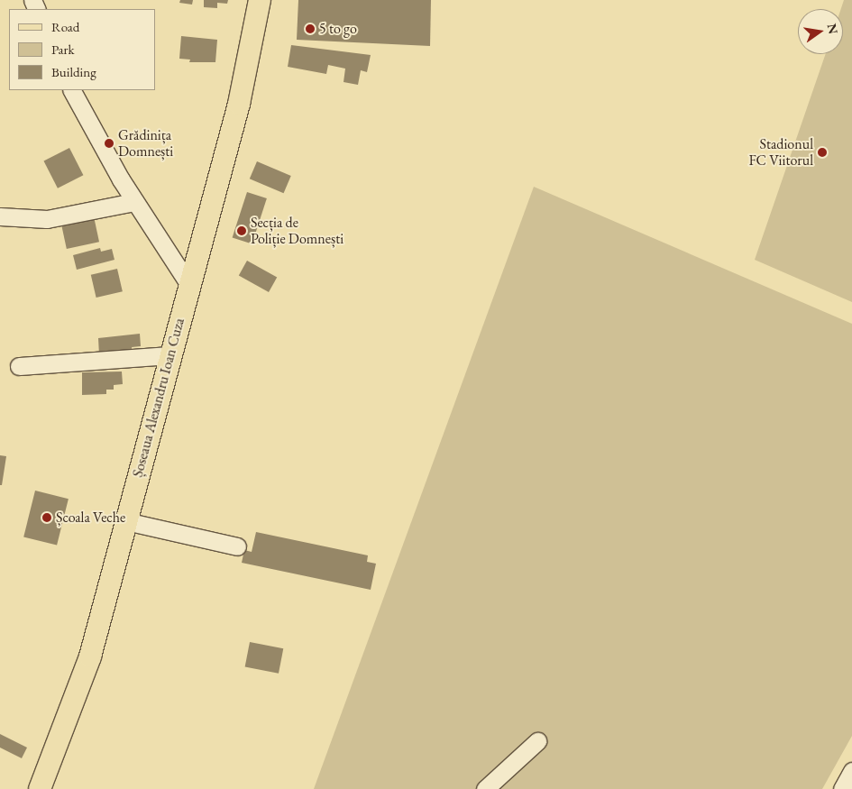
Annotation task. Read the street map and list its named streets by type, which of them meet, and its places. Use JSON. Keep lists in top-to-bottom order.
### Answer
{
  "streets": {
    "main road": ["Șoseaua Alexandru Ioan Cuza"]
  },
  "places": [
    "5 to go",
    "Grădinița Domnești",
    "Stadionul FC Viitorul",
    "Secția de Poliție Domnești",
    "Școala Veche"
  ],
  "legend": ["Road", "Park", "Building"],
  "north": "right"
}
